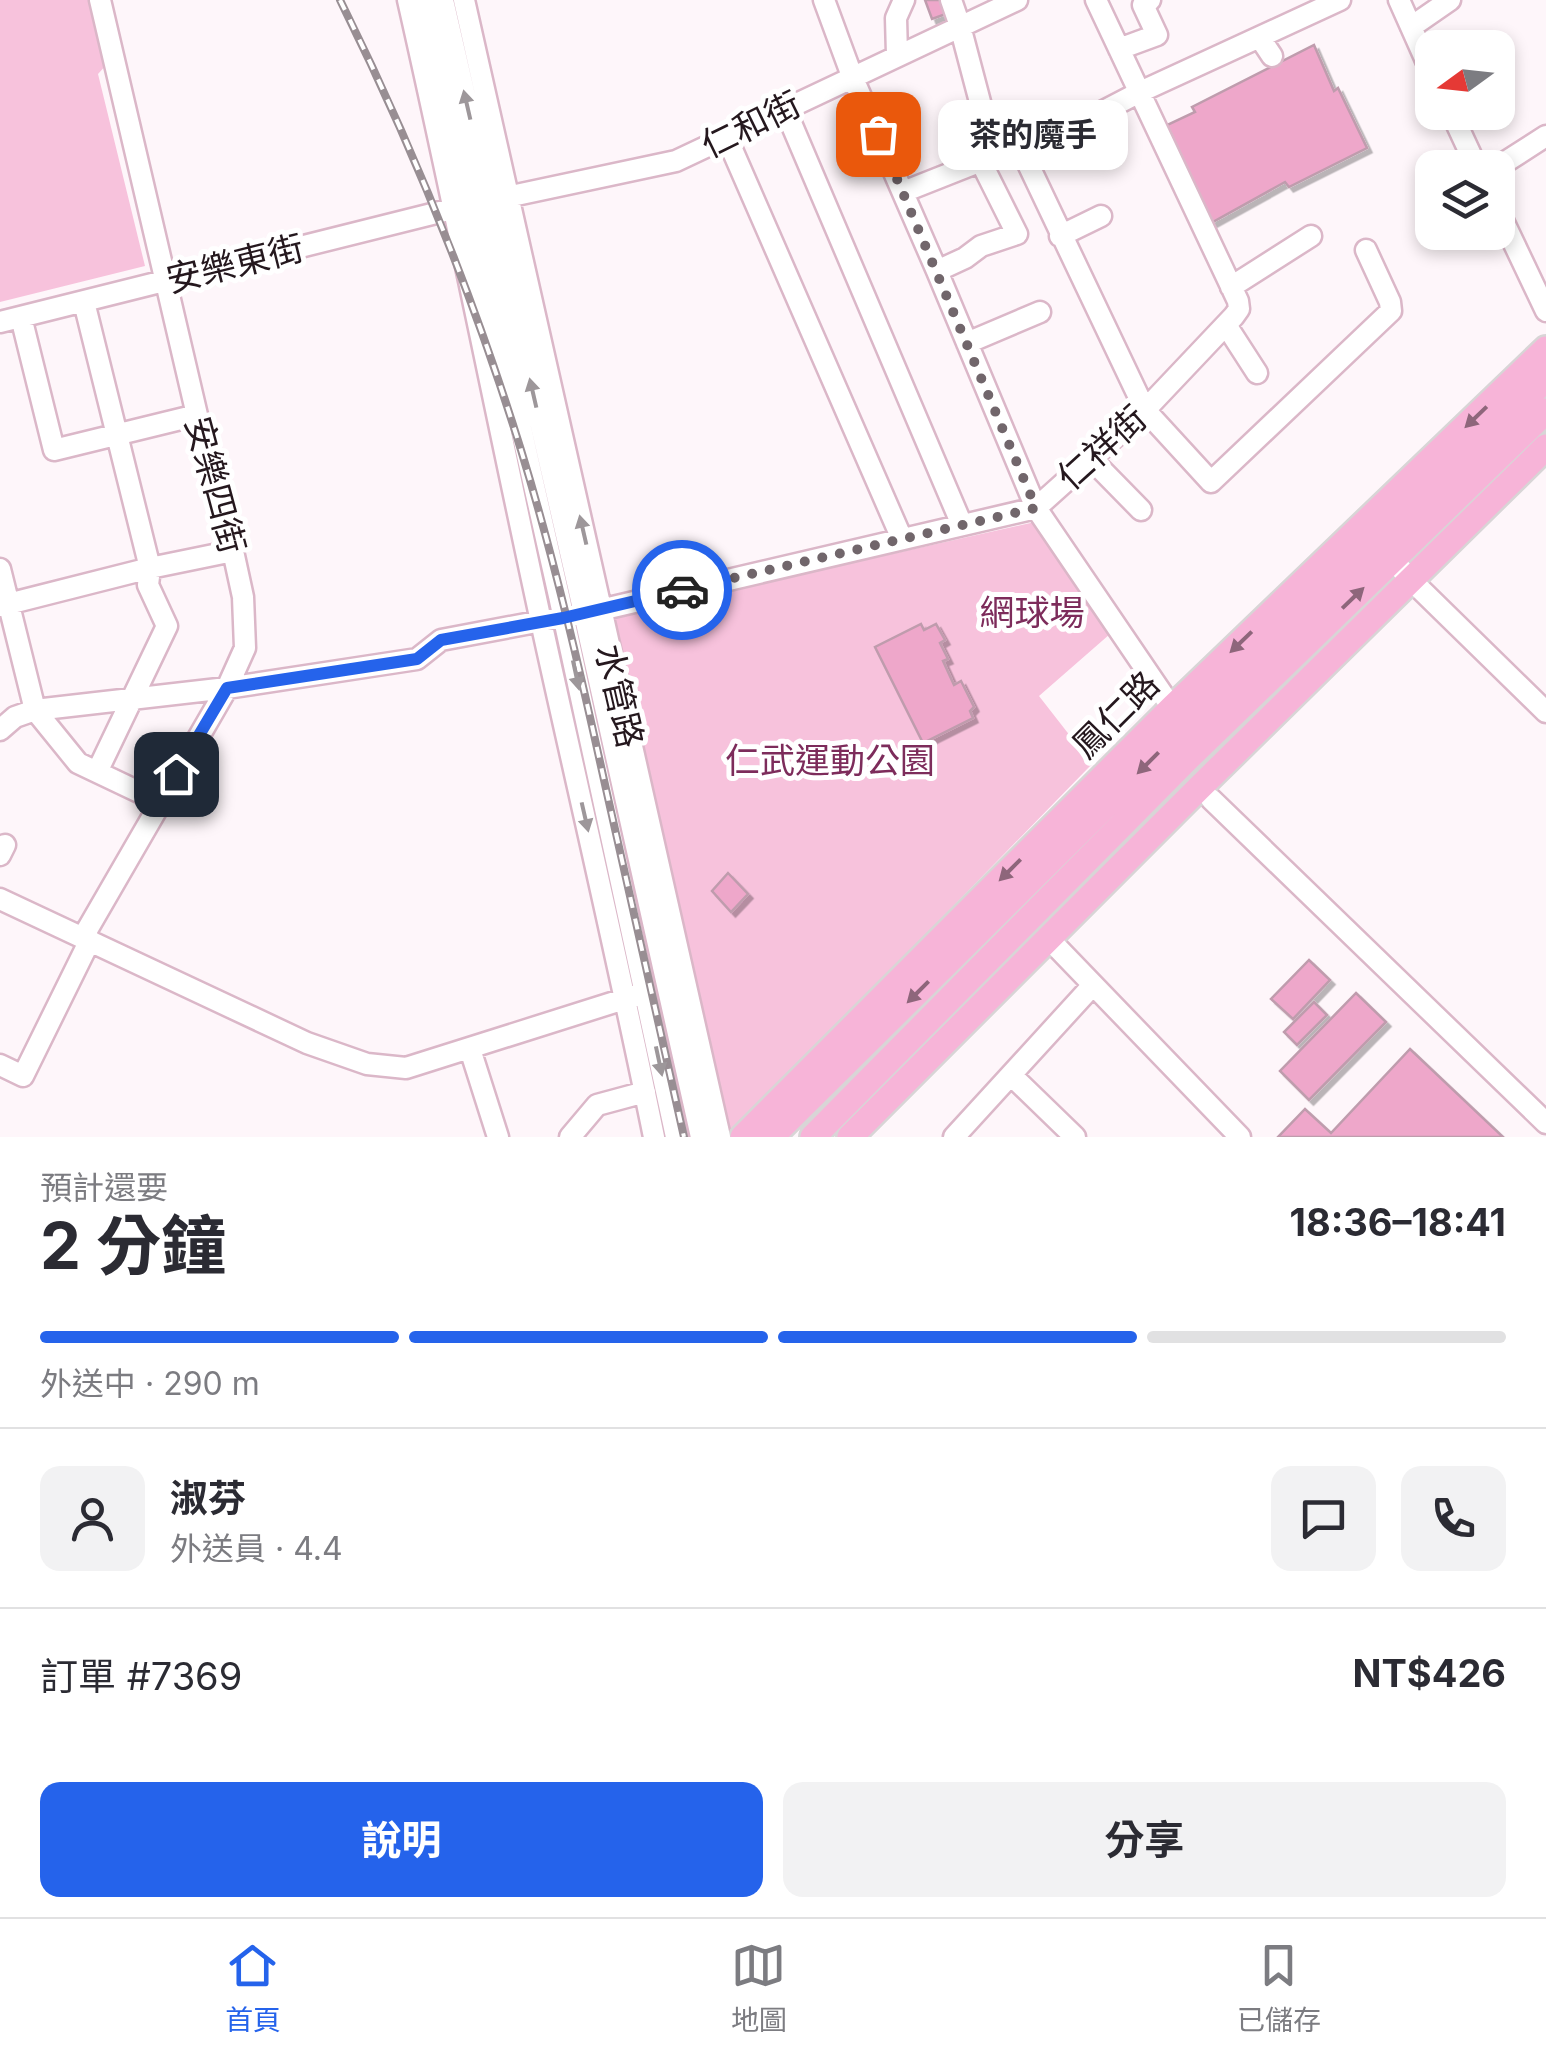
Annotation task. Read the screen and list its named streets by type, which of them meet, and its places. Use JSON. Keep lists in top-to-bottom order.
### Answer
{
  "streets": {
    "main road": ["鳳仁路"],
    "street": [
      "仁和街",
      "安樂東街",
      "仁祥街",
      "安樂四街",
      "水管路"
    ]
  },
  "crossings": [
    ["仁和街", "安樂東街"],
    ["仁和街", "水管路"],
    ["安樂東街", "安樂四街"],
    ["安樂東街", "水管路"],
    ["仁祥街", "安樂四街"],
    ["仁祥街", "水管路"]
  ],
  "parks": ["網球場", "仁武運動公園"],
  "places": ["茶的魔手"],
  "north": "left",
  "page": {
    "bubble": "茶的魔手",
    "heading": ["2 分鐘", "預計還要", "18:36–18:41"],
    "panel": [
      "淑芬",
      "外送員 · 4.4",
      "訂單 #7369",
      "NT$426"
    ],
    "bar": "外送中 · 290 m",
    "buttons": ["說明", "分享"],
    "tabs": ["首頁", "地圖", "已儲存"]
  }
}
